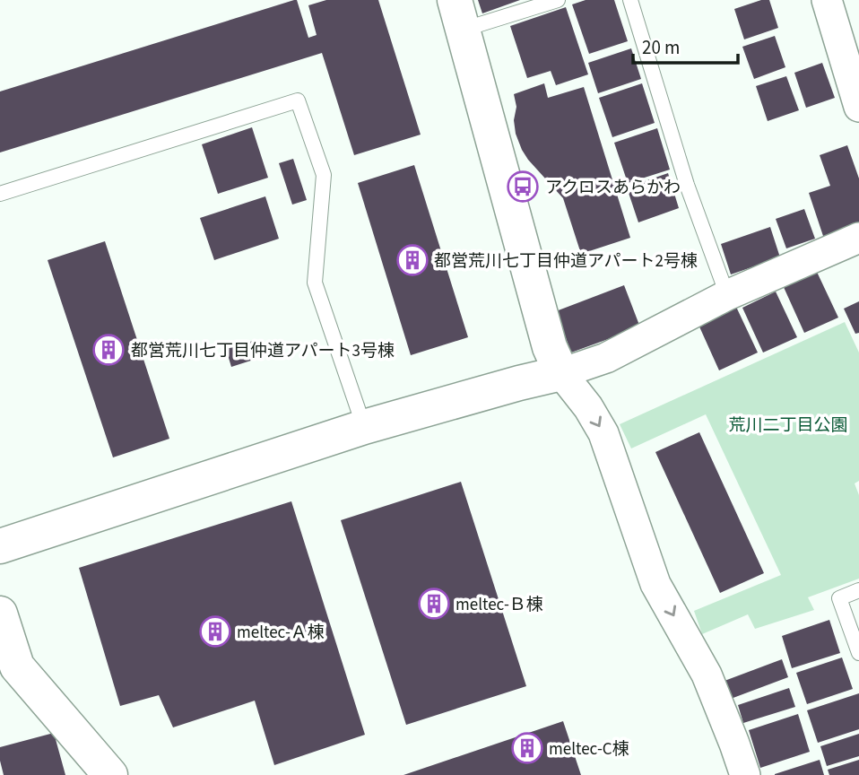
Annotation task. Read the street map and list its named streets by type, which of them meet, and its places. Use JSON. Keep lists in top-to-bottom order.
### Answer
{
  "parks": ["荒川二丁目公園"],
  "places": {
    "bus stop": ["アクロスあらかわ"],
    "building": [
      "都営荒川七丁目仲道アパート2号棟",
      "都営荒川七丁目仲道アパート3号棟",
      "meltec-Ｂ棟",
      "meltec-Ａ棟",
      "meltec-C棟"
    ]
  },
  "scale_bar": "20 m"
}
